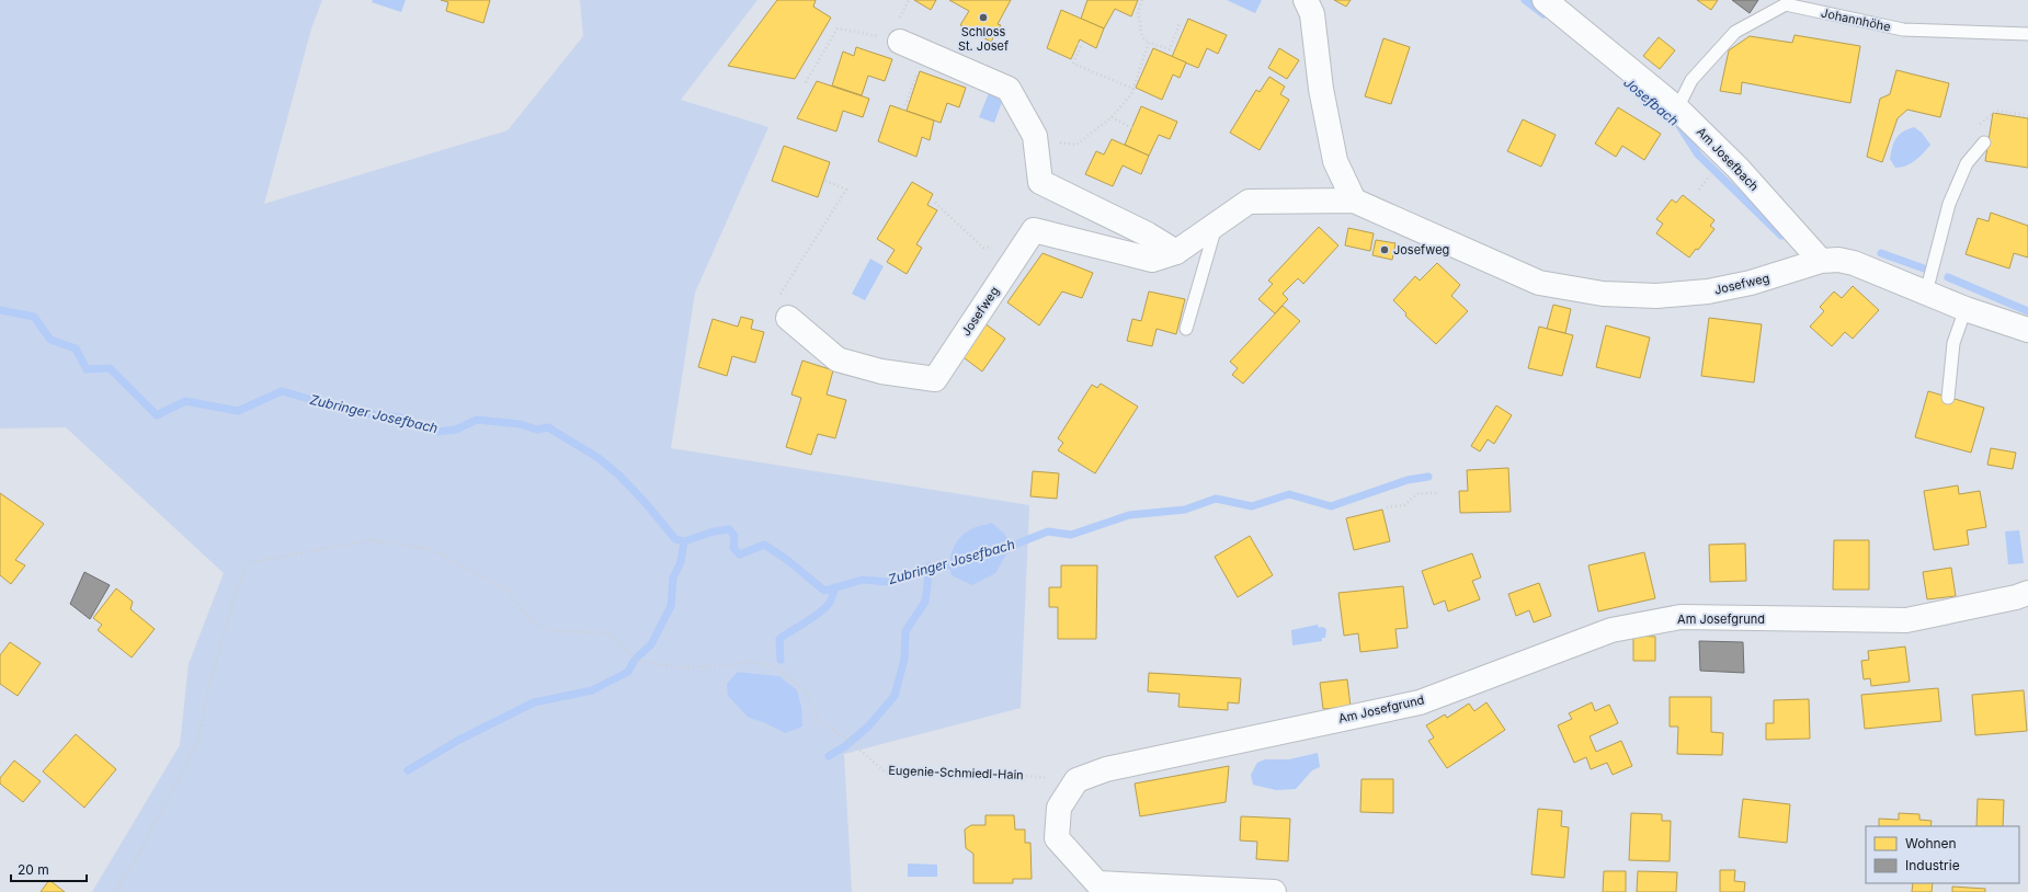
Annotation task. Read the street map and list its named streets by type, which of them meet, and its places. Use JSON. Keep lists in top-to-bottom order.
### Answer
{
  "streets": {
    "street": ["Am Josefbach", "Josefweg", "Am Josefgrund"],
    "lane": ["Johannhöhe"],
    "path": ["Eugenie-Schmiedl-Hain"]
  },
  "crossings": [
    ["Johannhöhe", "Am Josefbach"],
    ["Am Josefbach", "Josefweg"],
    ["Am Josefgrund", "Eugenie-Schmiedl-Hain"]
  ],
  "water": ["Josefbach", "Zubringer Josefbach"],
  "places": ["Schloss St. Josef", "Josefweg"],
  "legend": ["Wohnen", "Industrie"],
  "scale_bar": "20 m"
}
